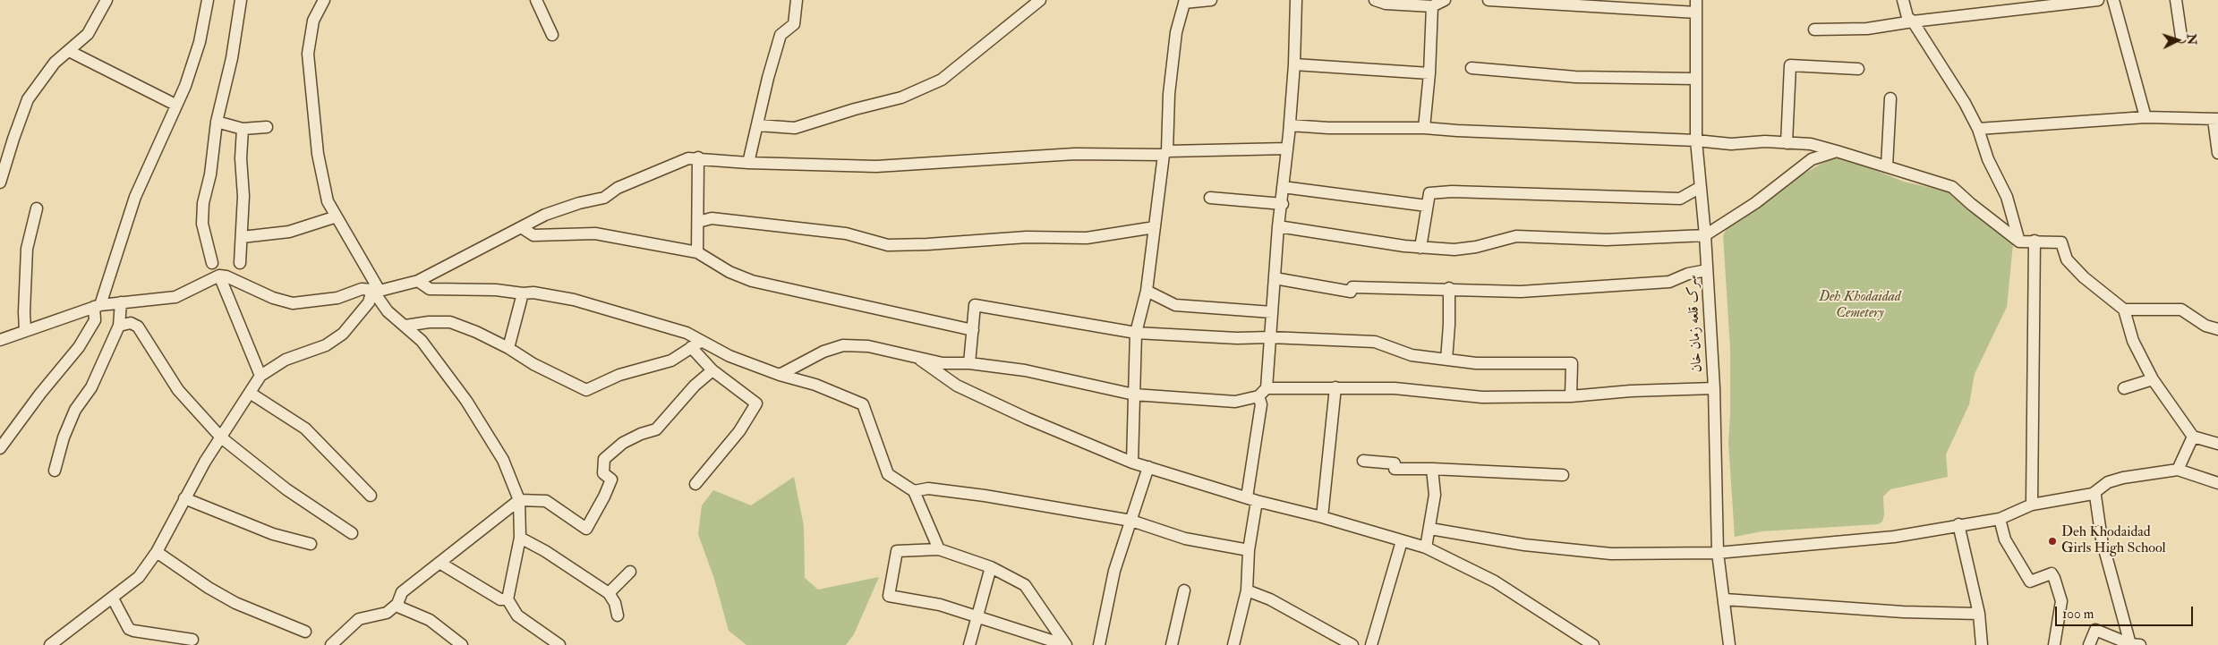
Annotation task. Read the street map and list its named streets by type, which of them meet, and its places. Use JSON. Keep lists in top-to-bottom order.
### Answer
{
  "streets": {
    "street": ["سرک قلعه زمان خان"]
  },
  "parks": ["Deh Khodaidad Cemetery"],
  "places": ["Deh Khodaidad Girls High School"],
  "scale_bar": "100 m",
  "north": "right"
}
